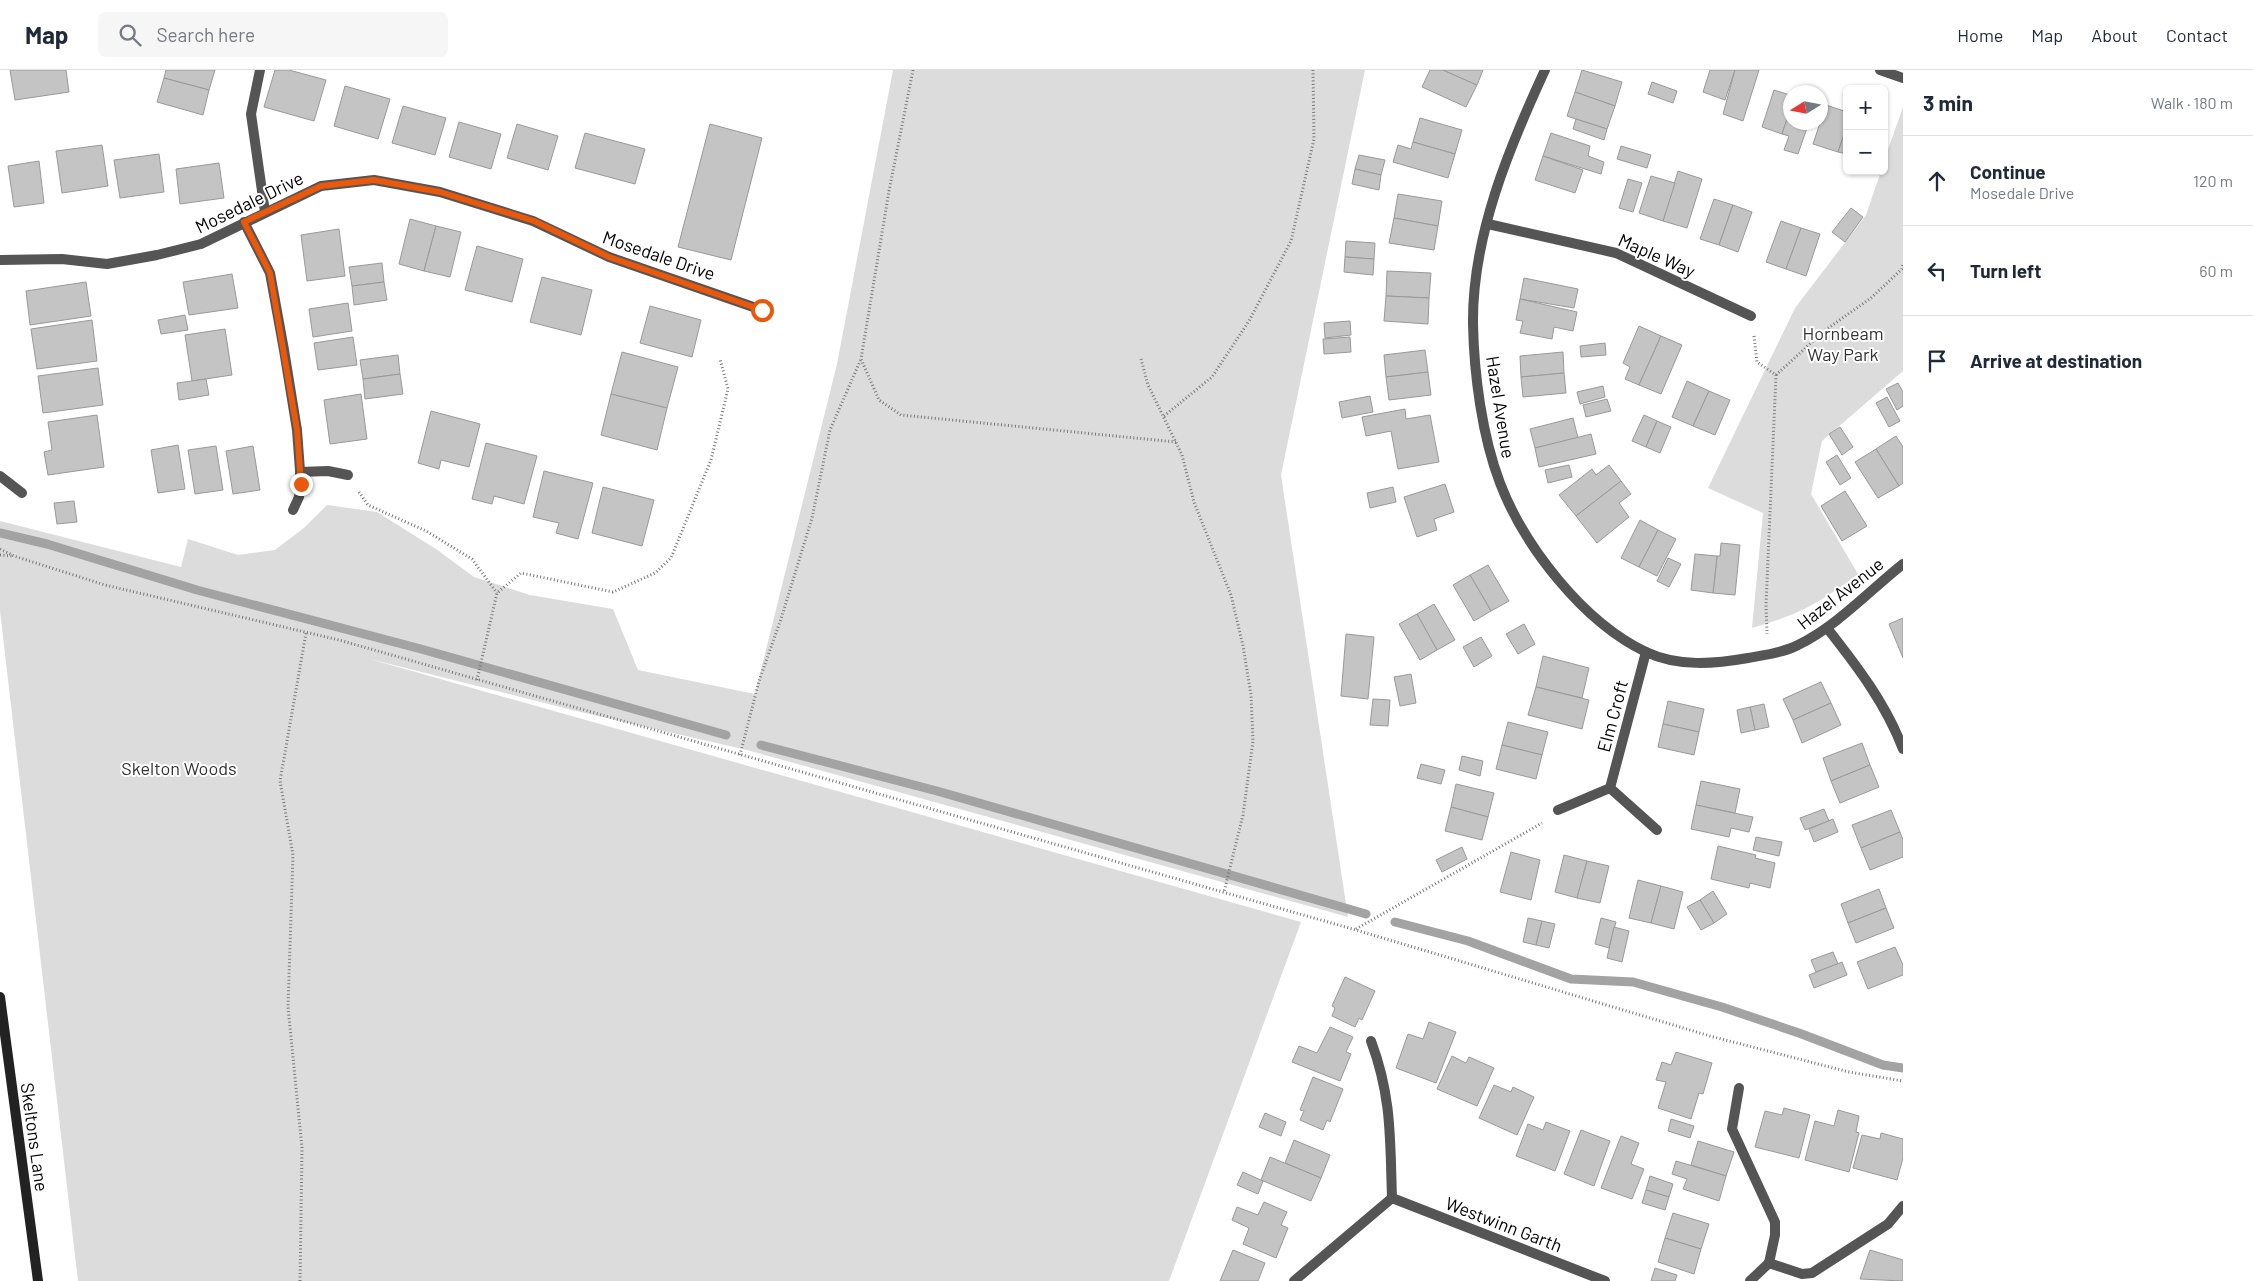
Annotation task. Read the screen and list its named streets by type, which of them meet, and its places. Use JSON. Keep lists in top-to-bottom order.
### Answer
{
  "streets": {
    "street": [
      "Mosedale Drive",
      "Maple Way",
      "Hazel Avenue",
      "Elm Croft",
      "Skeltons Lane",
      "Westwinn Garth"
    ]
  },
  "crossings": [
    ["Maple Way", "Hazel Avenue"],
    ["Hazel Avenue", "Elm Croft"]
  ],
  "parks": ["Hornbeam Way Park", "Skelton Woods"],
  "north": "left",
  "page": {
    "header": "Map",
    "search": "Search here",
    "nav": [
      "Home",
      "Map",
      "About",
      "Contact"
    ],
    "heading": ["3 min", "Walk · 180 m"],
    "map_buttons": ["+", "−"],
    "list": [
      ["Continue", "Mosedale Drive", "120 m"],
      ["Turn left", "60 m"],
      "Arrive at destination"
    ]
  }
}
